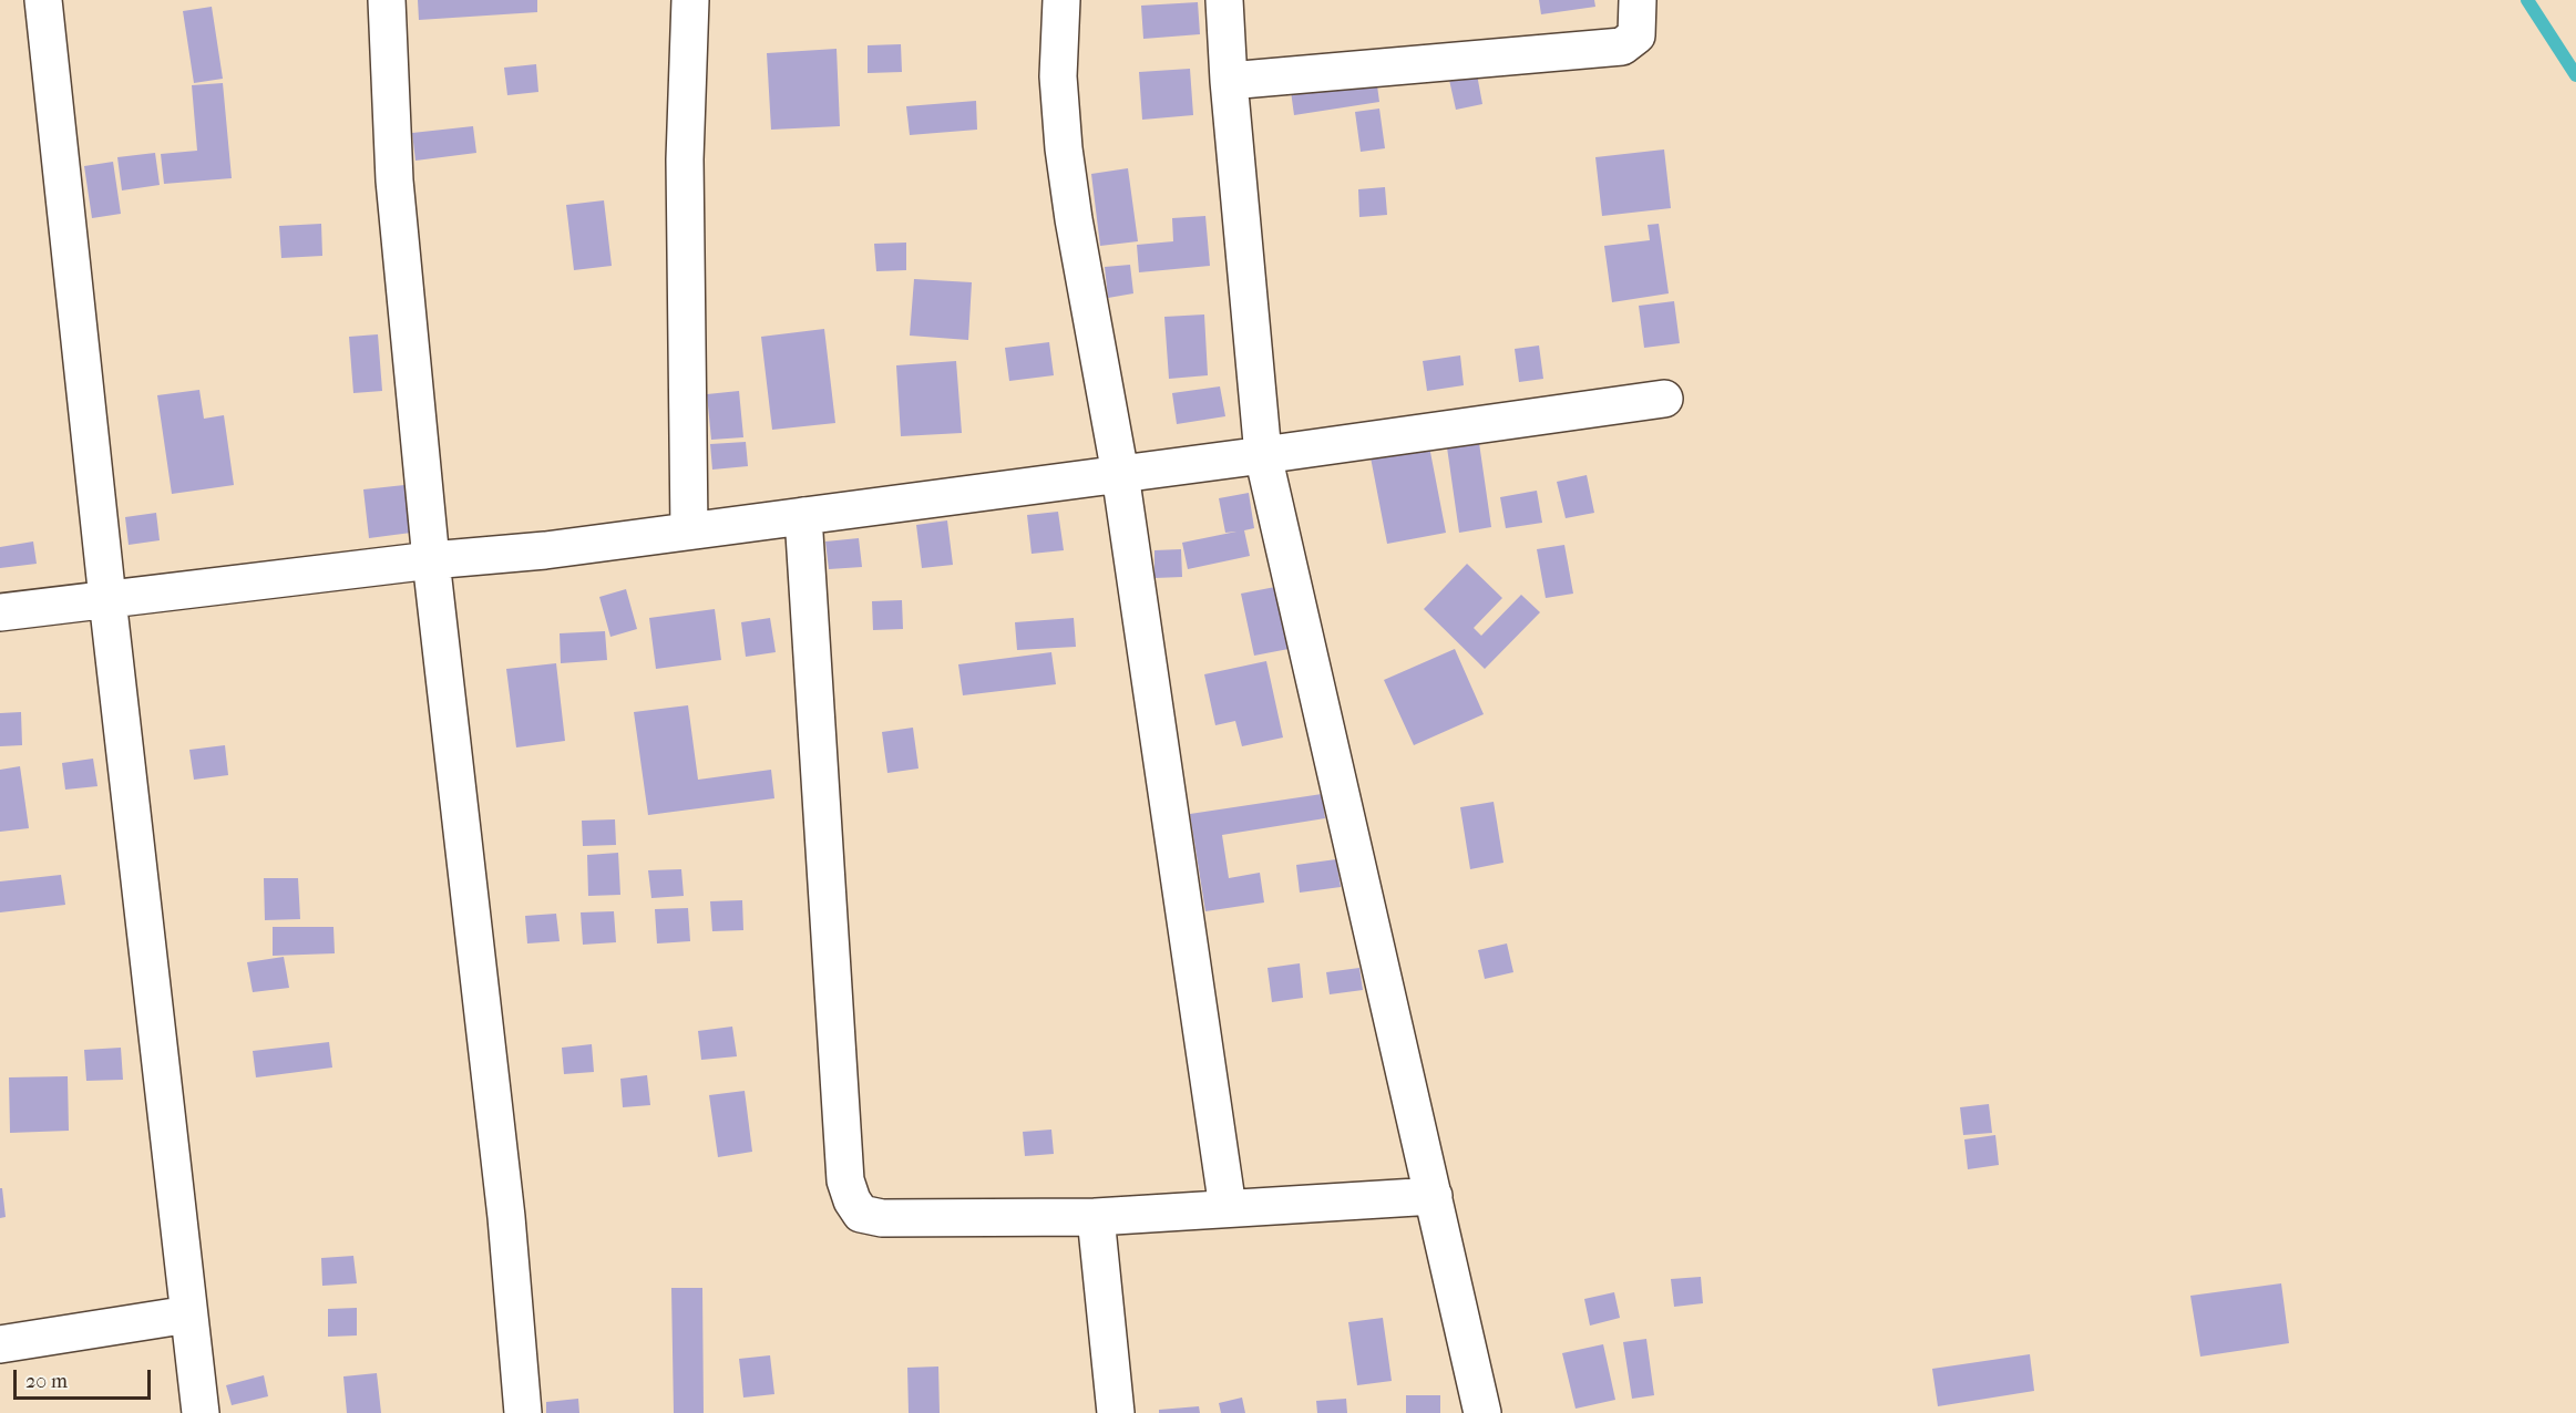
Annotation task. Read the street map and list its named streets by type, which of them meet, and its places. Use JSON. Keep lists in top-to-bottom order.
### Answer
{
  "scale_bar": "20 m"
}
